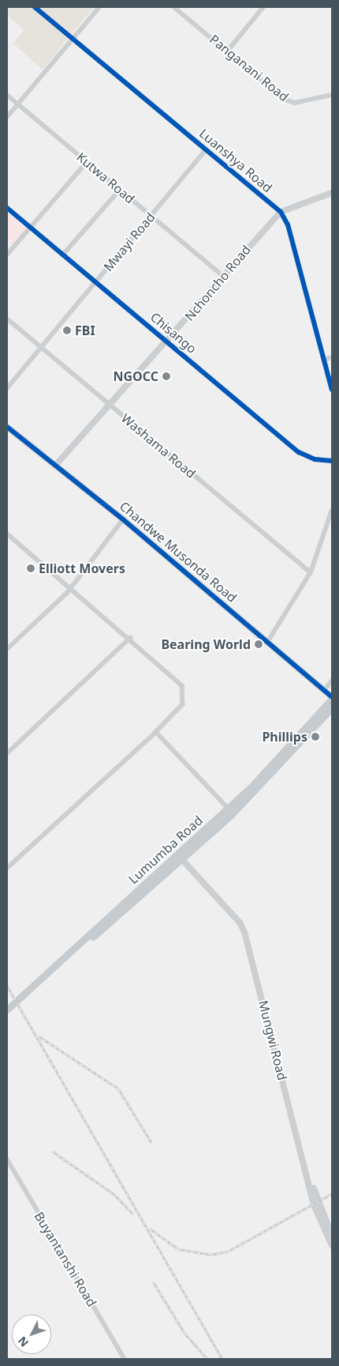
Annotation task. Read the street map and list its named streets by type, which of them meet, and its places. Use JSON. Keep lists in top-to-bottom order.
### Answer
{
  "streets": {
    "main road": [
      "Nchoncho Road",
      "Chandwe Musonda Road",
      "Lumumba Road",
      "Mungwi Road"
    ],
    "street": [
      "Panganani Road",
      "Luanshya Road",
      "Kutwa Road",
      "Mwayi Road",
      "Chisango",
      "Washama Road",
      "Buyantanshi Road"
    ]
  },
  "crossings": [
    ["Luanshya Road", "Mwayi Road"],
    ["Luanshya Road", "Nchoncho Road"],
    ["Kutwa Road", "Mwayi Road"],
    ["Kutwa Road", "Nchoncho Road"],
    ["Mwayi Road", "Chisango"],
    ["Mwayi Road", "Washama Road"],
    ["Nchoncho Road", "Chisango"],
    ["Nchoncho Road", "Washama Road"],
    ["Nchoncho Road", "Chandwe Musonda Road"],
    ["Chandwe Musonda Road", "Lumumba Road"],
    ["Lumumba Road", "Mungwi Road"]
  ],
  "places": [
    "FBI",
    "NGOCC",
    "Elliott Movers",
    "Bearing World",
    "Phillips"
  ],
  "north": "bottom left"
}
